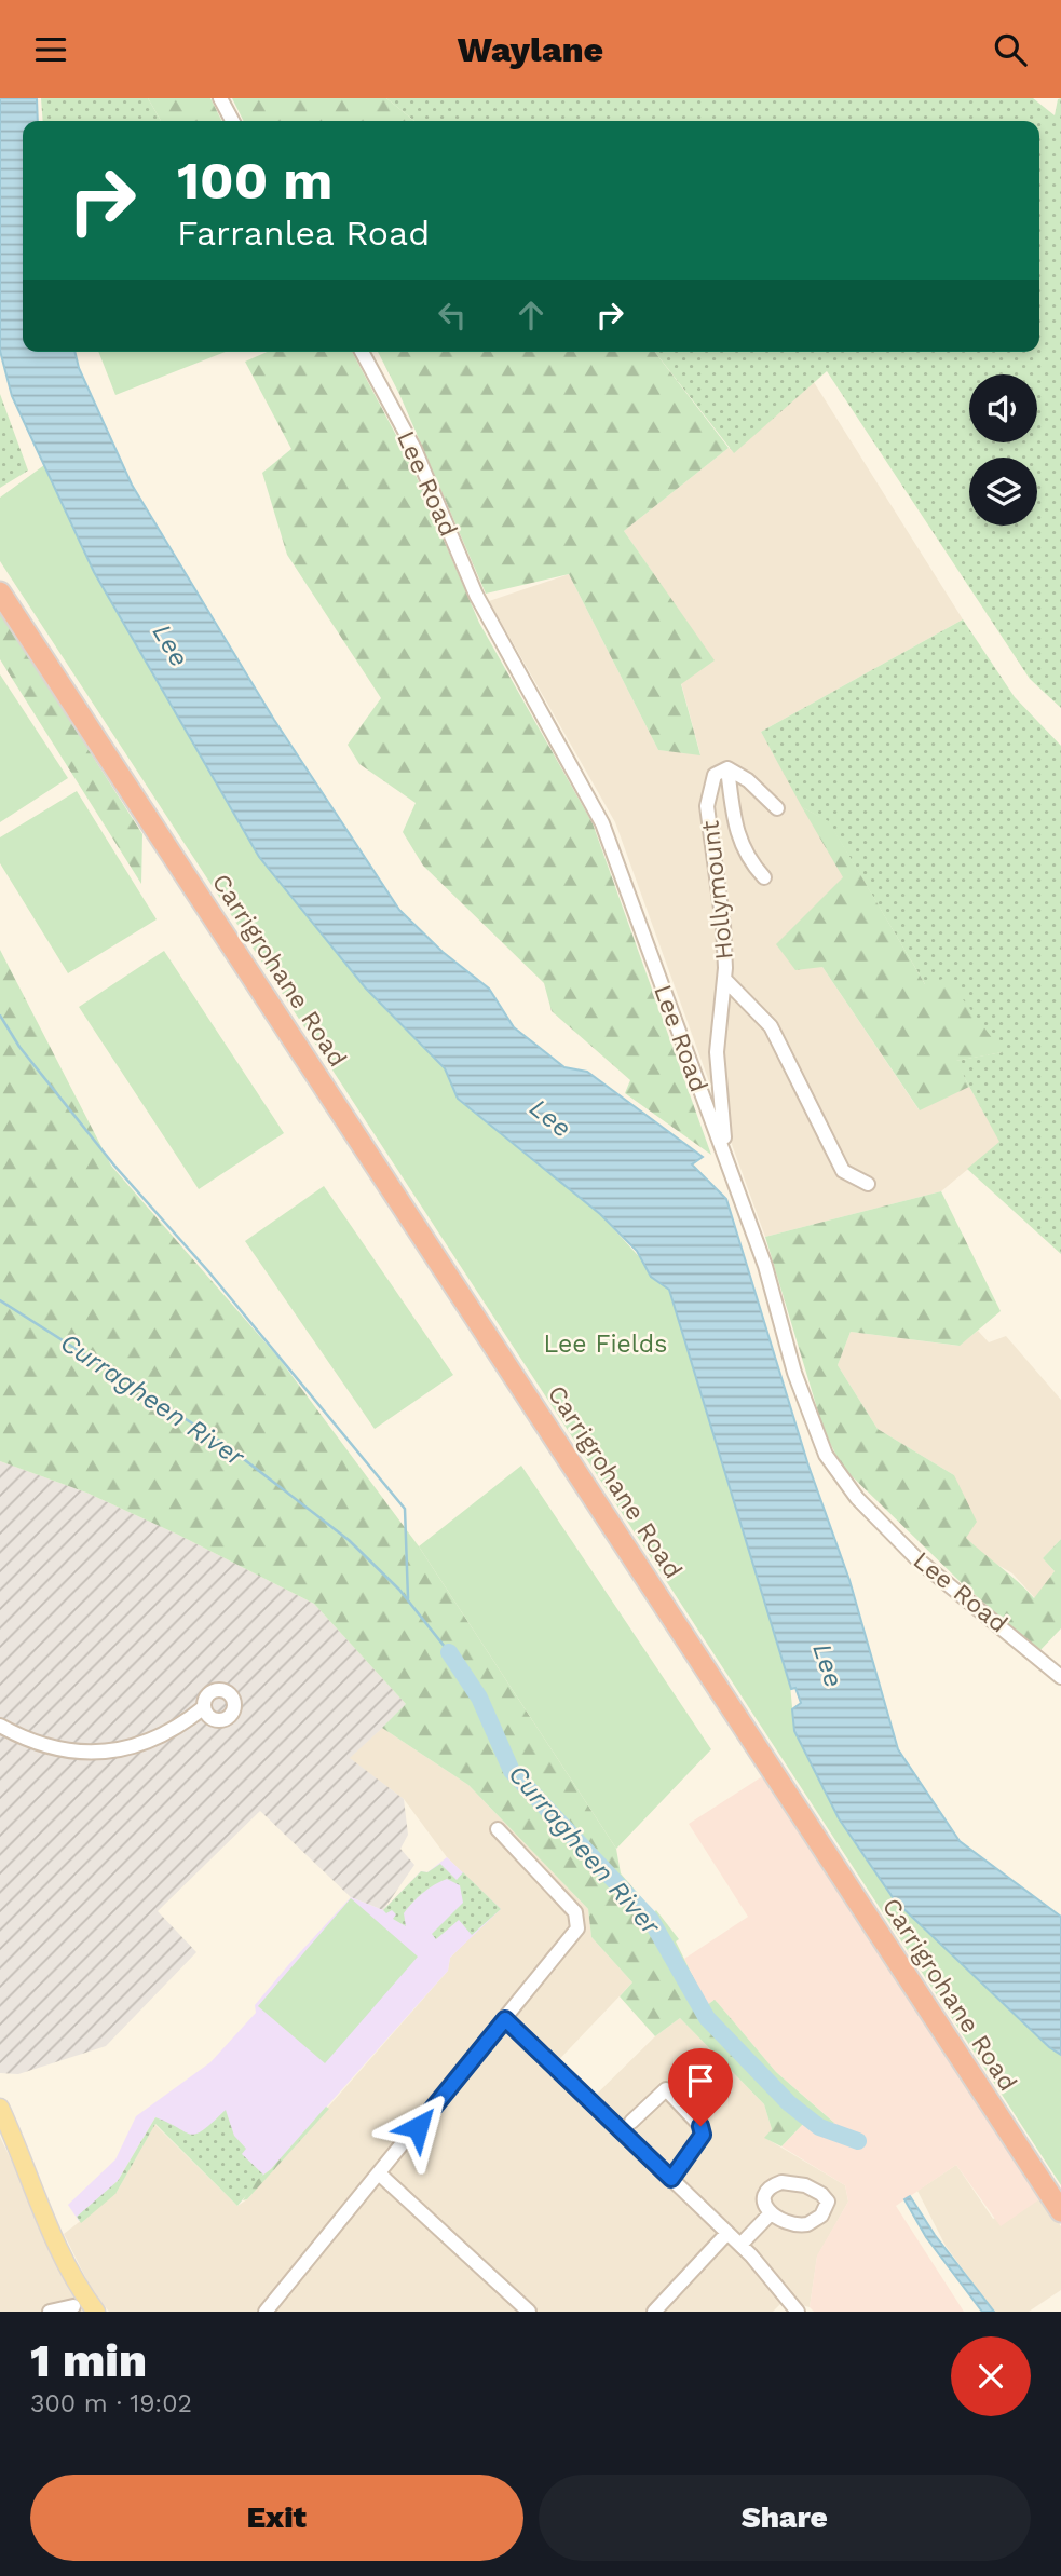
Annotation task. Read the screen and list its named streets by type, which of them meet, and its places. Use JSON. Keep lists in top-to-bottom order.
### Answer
{
  "streets": {
    "highway": ["Carrigrohane Road"],
    "street": ["Lee Road", "Hollymount"]
  },
  "crossings": [
    ["Lee Road", "Hollymount"]
  ],
  "water": ["Lee", "Curragheen River"],
  "parks": ["Lee Fields"],
  "page": {
    "header": "Waylane",
    "turn": ["100 m", "Farranlea Road"],
    "heading": ["1 min", "300 m · 19:02"],
    "buttons": ["Exit", "Share"]
  }
}
